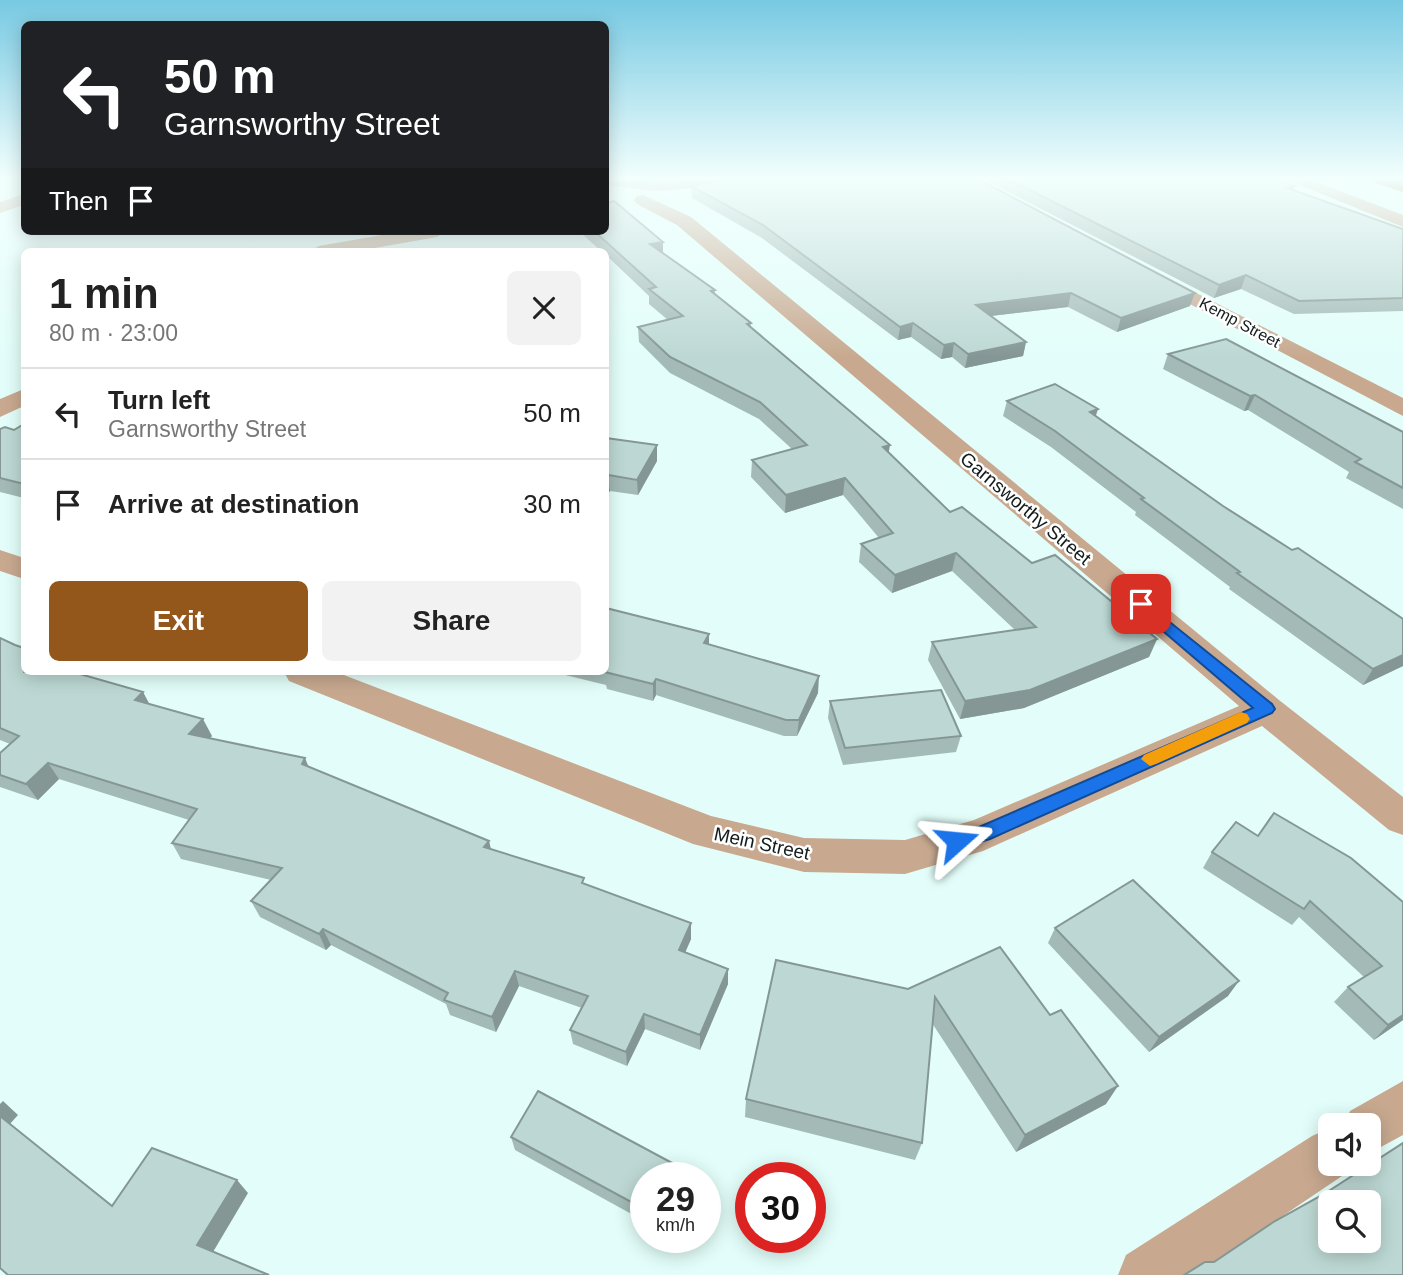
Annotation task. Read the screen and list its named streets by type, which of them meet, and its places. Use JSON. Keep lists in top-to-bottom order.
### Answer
{
  "streets": {
    "street": ["Kemp Street", "Garnsworthy Street", "Mein Street"]
  },
  "crossings": [
    ["Garnsworthy Street", "Mein Street"]
  ],
  "page": {
    "turn": ["50 m", "Garnsworthy Street"],
    "then": "Then",
    "heading": ["1 min", "80 m · 23:00"],
    "list": [
      {
        "name": "Turn left",
        "note": "Garnsworthy Street",
        "value": "50 m"
      },
      {
        "name": "Arrive at destination",
        "value": "30 m"
      }
    ],
    "buttons": ["Exit", "Share"],
    "speed": "29 km/h",
    "limit": "30"
  }
}
